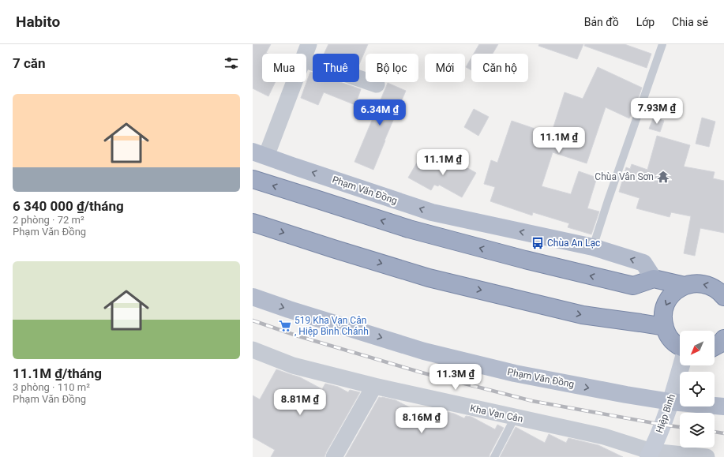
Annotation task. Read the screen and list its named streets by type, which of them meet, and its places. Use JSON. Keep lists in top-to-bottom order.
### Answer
{
  "streets": {
    "main road": ["Phạm Văn Đồng", "Hiệp Bình"],
    "street": ["Kha Vạn Cân"]
  },
  "crossings": [
    ["Phạm Văn Đồng", "Hiệp Bình"],
    ["Kha Vạn Cân", "Hiệp Bình"]
  ],
  "places": {
    "temple": ["Chùa Vân Sơn"],
    "bus stop": ["Chùa An Lạc"],
    "supermarket": ["519 Kha Vạn Cân , Hiệp Bình Chánh"]
  },
  "north": "bottom left",
  "page": {
    "header": "Habito",
    "nav": ["Bản đồ", "Lớp", "Chia sẻ"],
    "heading": "7 căn",
    "chip": [
      "Mua",
      "Thuê",
      "Bộ lọc",
      "Mới",
      "Căn hộ"
    ],
    "list": [
      {
        "name": "6 340 000 ₫/tháng",
        "note": "2 phòng · 72 m² · Phạm Văn Đồng"
      },
      {
        "name": "11.1M ₫/tháng",
        "note": "3 phòng · 110 m² · Phạm Văn Đồng"
      }
    ],
    "price": [
      "7.93M ₫",
      "6.34M ₫",
      "11.1M ₫",
      "11.1M ₫",
      "11.3M ₫",
      "8.81M ₫",
      "8.16M ₫"
    ]
  }
}
